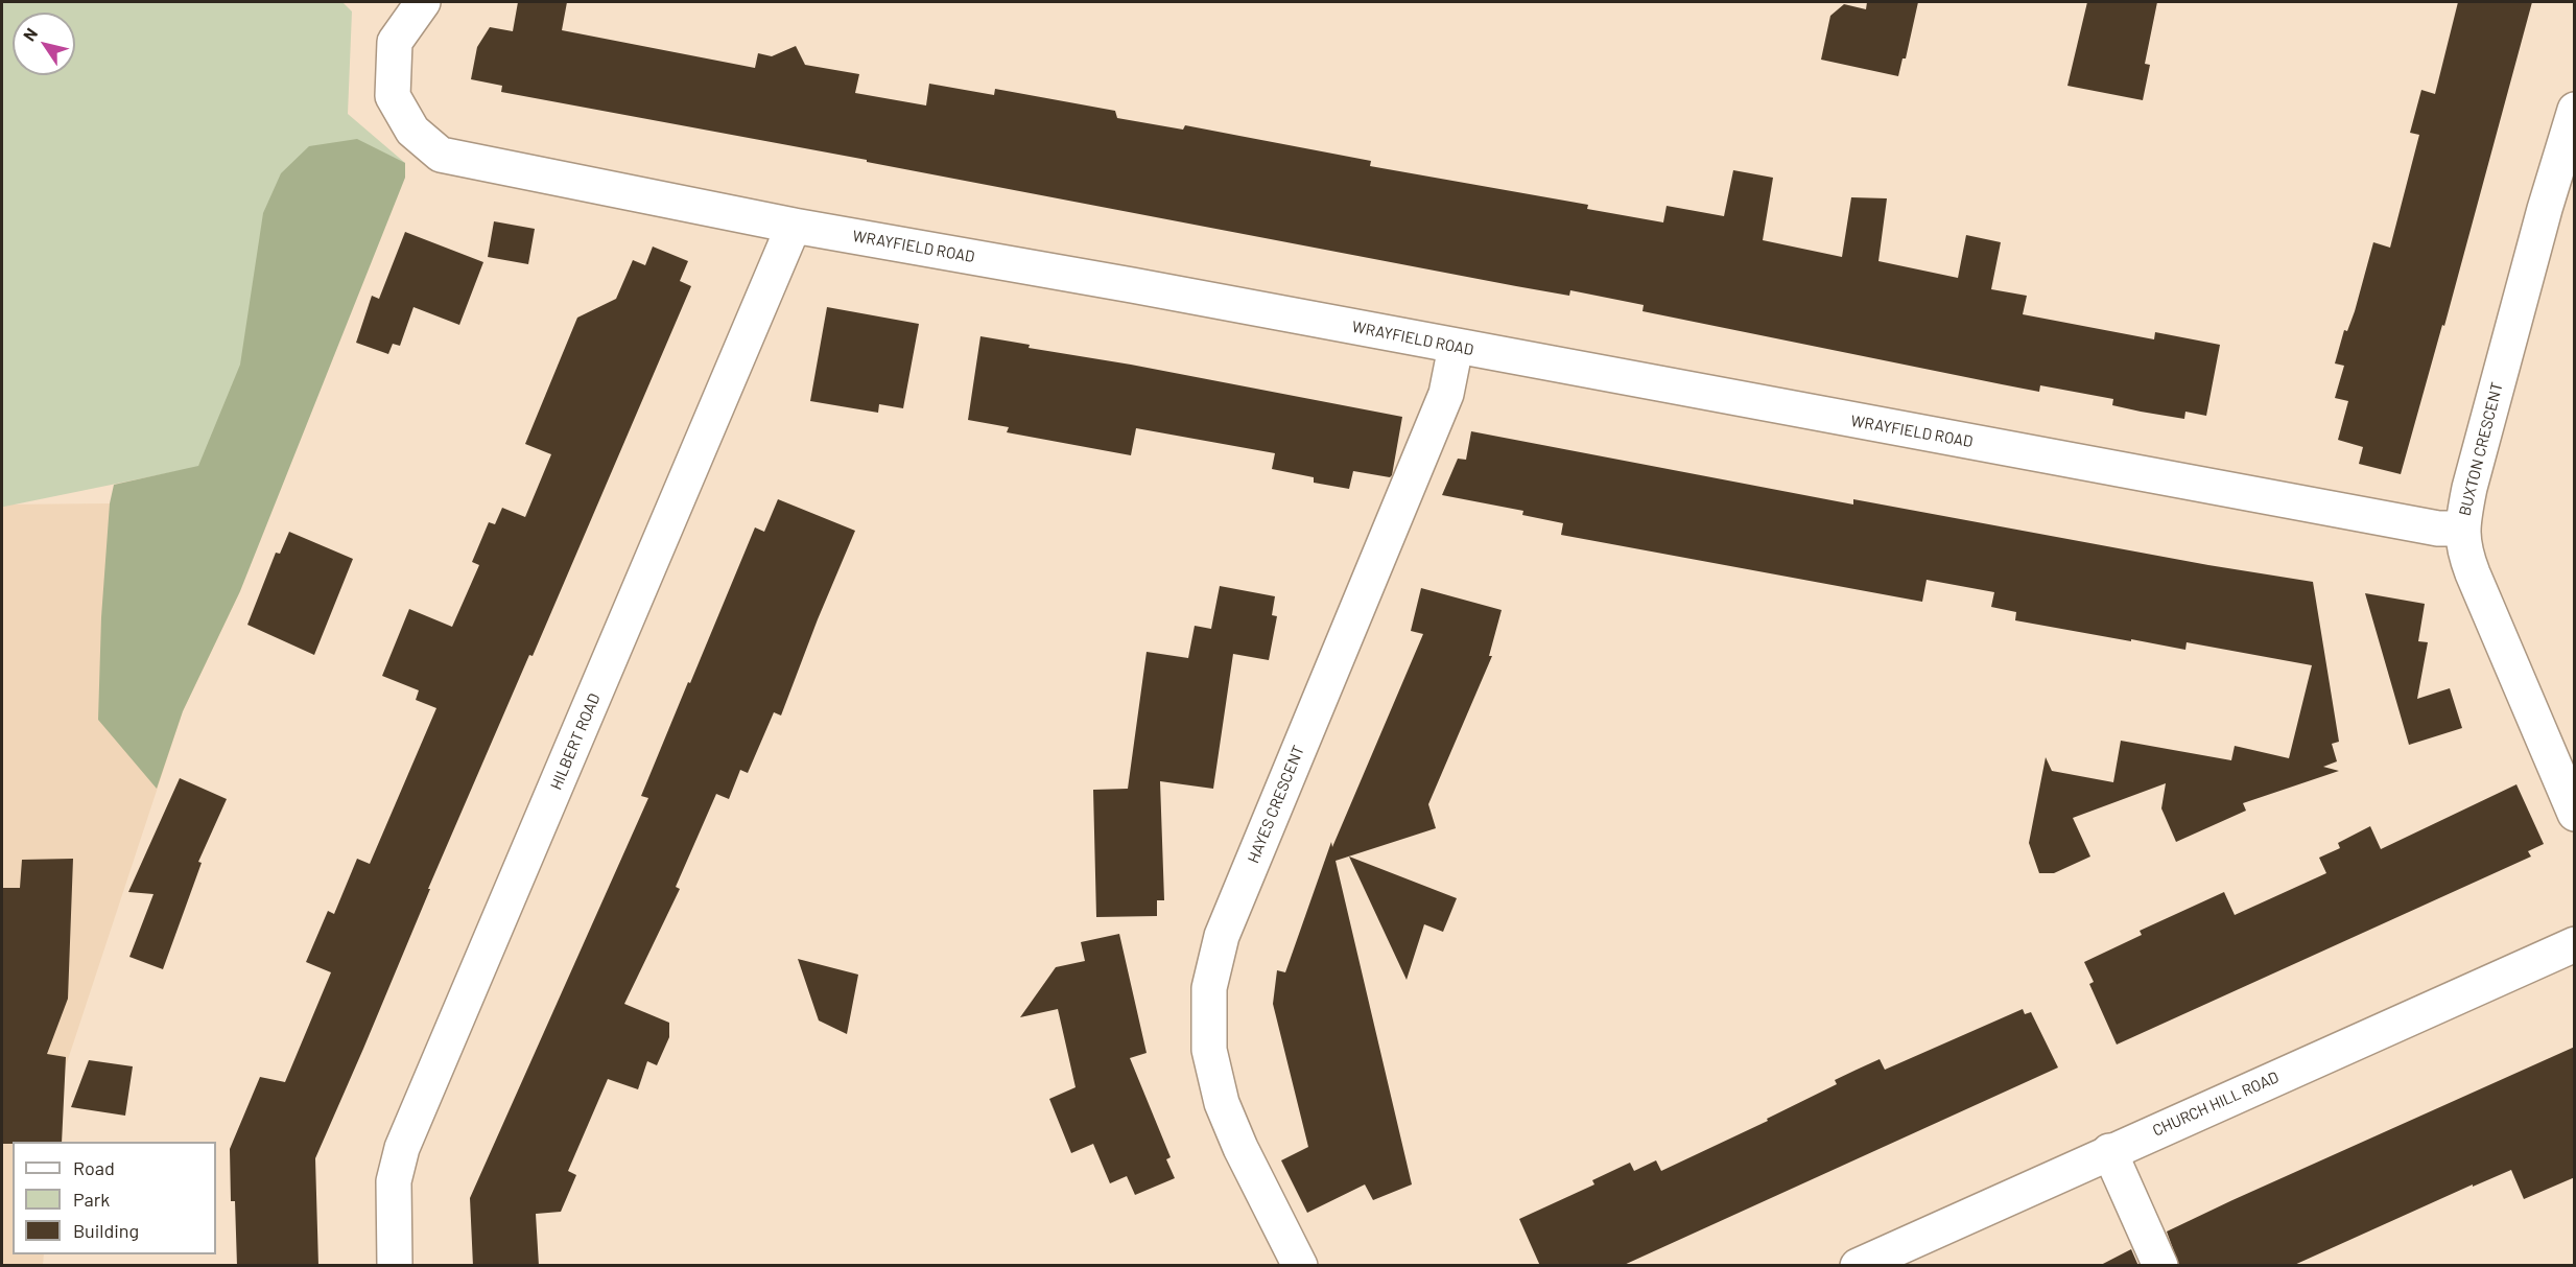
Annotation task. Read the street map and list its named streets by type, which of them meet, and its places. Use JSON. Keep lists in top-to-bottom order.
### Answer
{
  "streets": {
    "street": [
      "WRAYFIELD ROAD",
      "BUXTON CRESCENT",
      "HILBERT ROAD",
      "HAYES CRESCENT",
      "CHURCH HILL ROAD"
    ]
  },
  "crossings": [
    ["WRAYFIELD ROAD", "BUXTON CRESCENT"],
    ["WRAYFIELD ROAD", "HILBERT ROAD"],
    ["WRAYFIELD ROAD", "HAYES CRESCENT"]
  ],
  "legend": ["Road", "Park", "Building"],
  "north": "top left"
}
